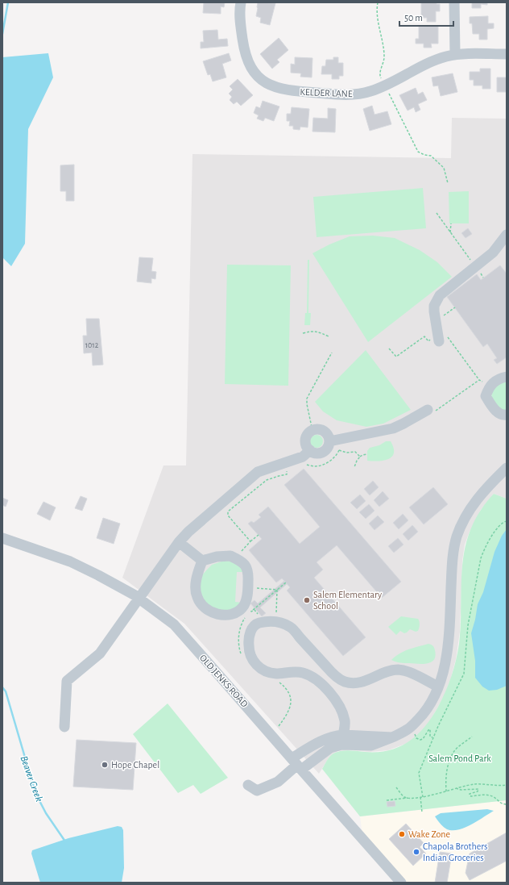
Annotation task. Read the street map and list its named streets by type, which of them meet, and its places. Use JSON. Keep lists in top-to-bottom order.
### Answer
{
  "streets": {
    "street": ["KELDER LANE", "OLD JENKS ROAD"]
  },
  "water": ["Beaver Creek"],
  "parks": ["Salem Pond Park"],
  "places": [
    "Salem Elementary School",
    "Hope Chapel",
    "Wake Zone",
    "Chapola Brothers Indian Groceries"
  ],
  "house_numbers": ["1012"],
  "scale_bar": "50 m"
}
